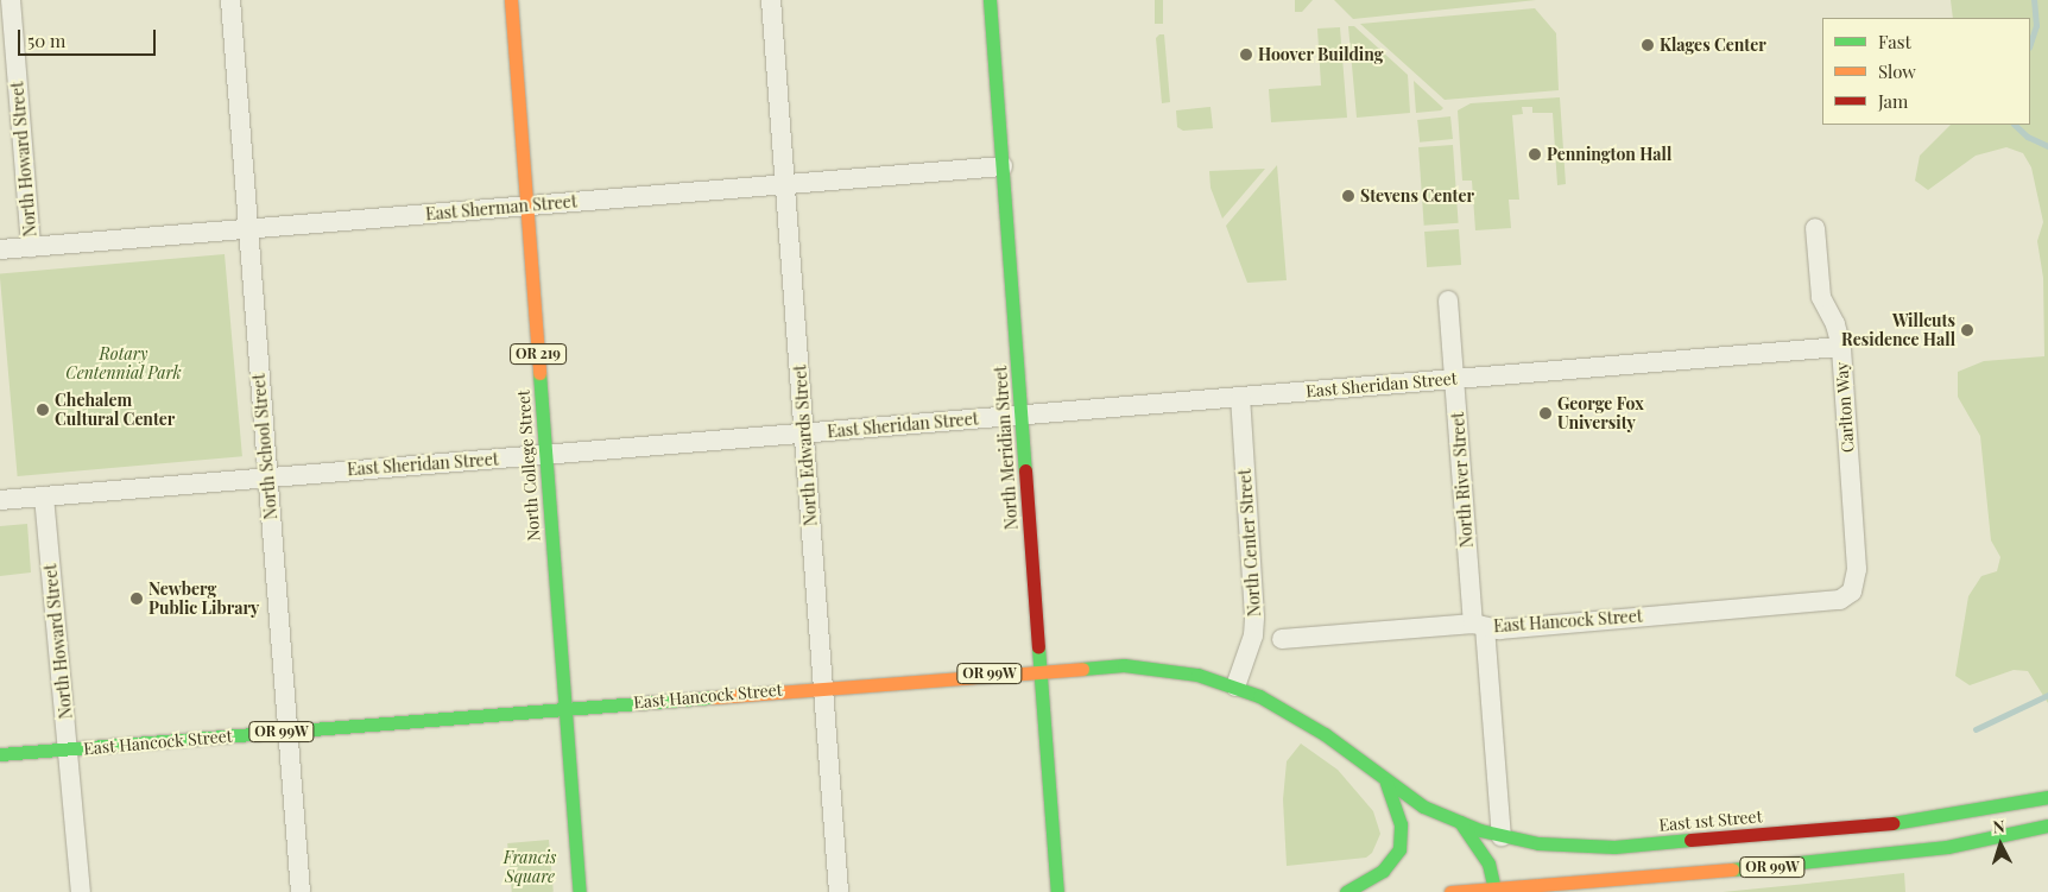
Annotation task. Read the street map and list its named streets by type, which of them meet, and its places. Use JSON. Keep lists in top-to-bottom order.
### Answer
{
  "streets": {
    "main road": [
      "OR 219",
      "North Meridian Street",
      "North College Street",
      "East Hancock Street",
      "OR 99W",
      "East 1st Street"
    ],
    "street": [
      "North Howard Street",
      "East Sherman Street",
      "East Sheridan Street",
      "Carlton Way",
      "North Edwards Street",
      "North School Street",
      "North River Street",
      "North Center Street"
    ]
  },
  "crossings": [
    ["North Howard Street", "East Sherman Street"],
    ["North Howard Street", "East Sheridan Street"],
    ["North Howard Street", "East Hancock Street"],
    ["East Sherman Street", "North Edwards Street"],
    ["East Sherman Street", "North School Street"],
    ["East Sherman Street", "North Meridian Street"],
    ["East Sherman Street", "North College Street"],
    ["East Sheridan Street", "Carlton Way"],
    ["East Sheridan Street", "North Edwards Street"],
    ["East Sheridan Street", "North School Street"],
    ["East Sheridan Street", "North Meridian Street"],
    ["East Sheridan Street", "North College Street"],
    ["East Sheridan Street", "North River Street"],
    ["East Sheridan Street", "North Center Street"],
    ["Carlton Way", "East Hancock Street"],
    ["North Edwards Street", "East Hancock Street"],
    ["North School Street", "East Hancock Street"],
    ["North Meridian Street", "East Hancock Street"],
    ["North College Street", "East Hancock Street"],
    ["North River Street", "East Hancock Street"],
    ["North River Street", "East 1st Street"],
    ["North Center Street", "East Hancock Street"],
    ["East Hancock Street", "East 1st Street"]
  ],
  "parks": ["Rotary Centennial Park", "Francis Square"],
  "places": [
    "Klages Center",
    "Hoover Building",
    "Pennington Hall",
    "Stevens Center",
    "Willcuts Residence Hall",
    "Chehalem Cultural Center",
    "George Fox University",
    "Newberg Public Library"
  ],
  "legend": ["Fast", "Slow", "Jam"],
  "scale_bar": "50 m",
  "north": "top"
}
